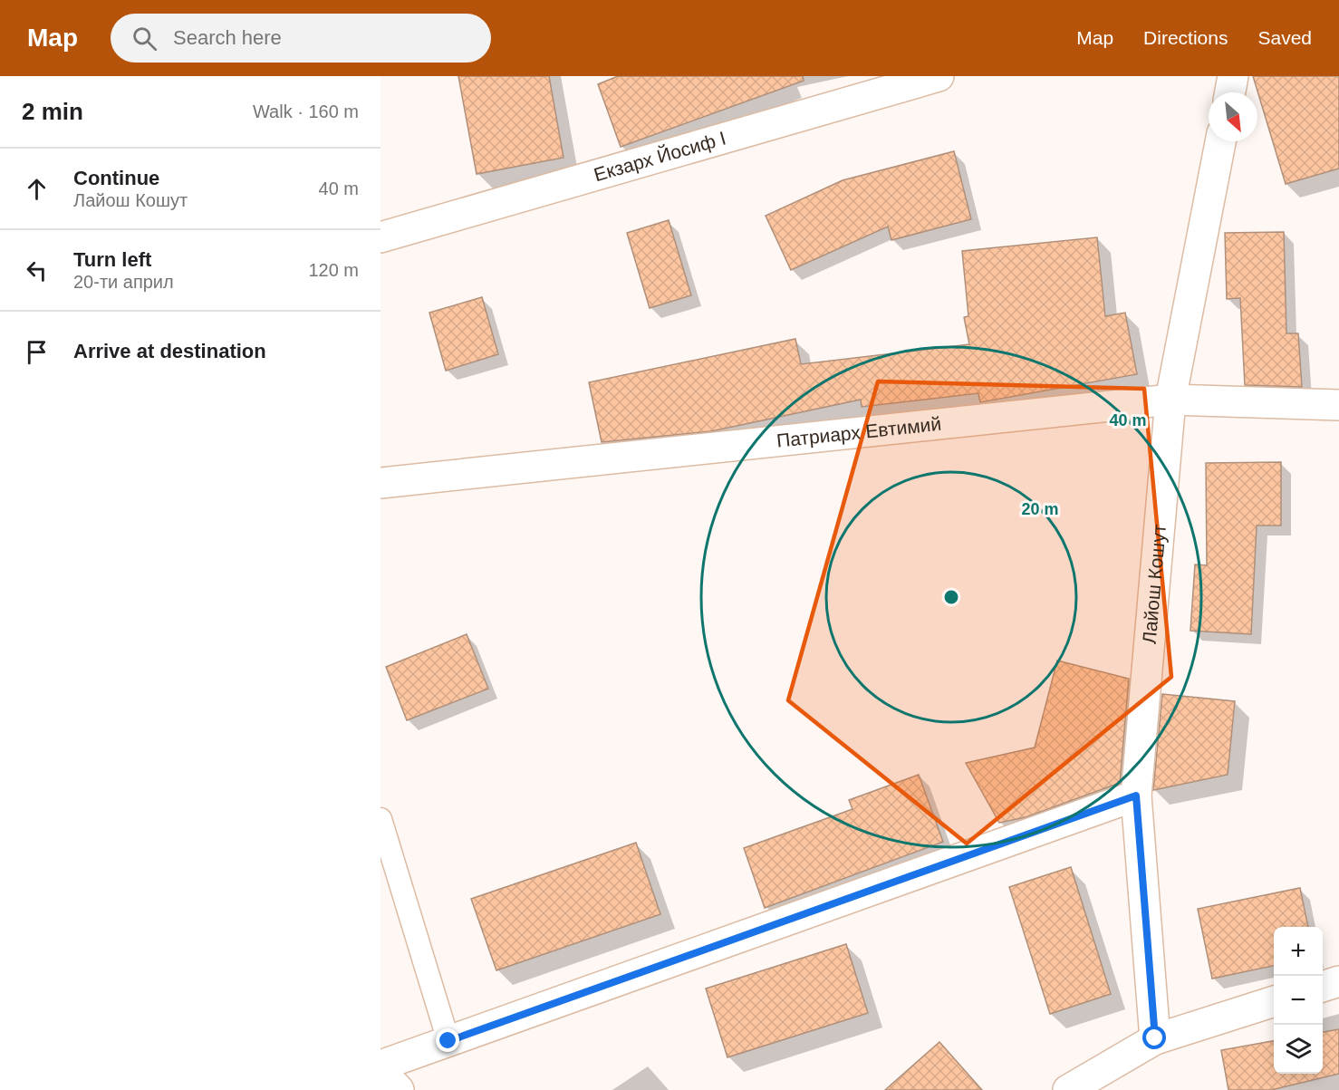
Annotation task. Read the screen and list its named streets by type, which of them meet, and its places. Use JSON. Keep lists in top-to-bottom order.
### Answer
{
  "streets": {
    "street": ["Екзарх Йосиф I", "Патриарх Евтимий", "Лайош Кошут"]
  },
  "crossings": [
    ["Патриарх Евтимий", "Лайош Кошут"]
  ],
  "north": "bottom right",
  "page": {
    "header": "Map",
    "search": "Search here",
    "nav": ["Map", "Directions", "Saved"],
    "heading": ["2 min", "Walk · 160 m"],
    "list": [
      ["Continue", "Лайош Кошут", "40 m"],
      ["Turn left", "20-ти април", "120 m"],
      "Arrive at destination"
    ],
    "map_buttons": ["+", "−"]
  },
  "rings": ["40 m", "20 m"]
}
